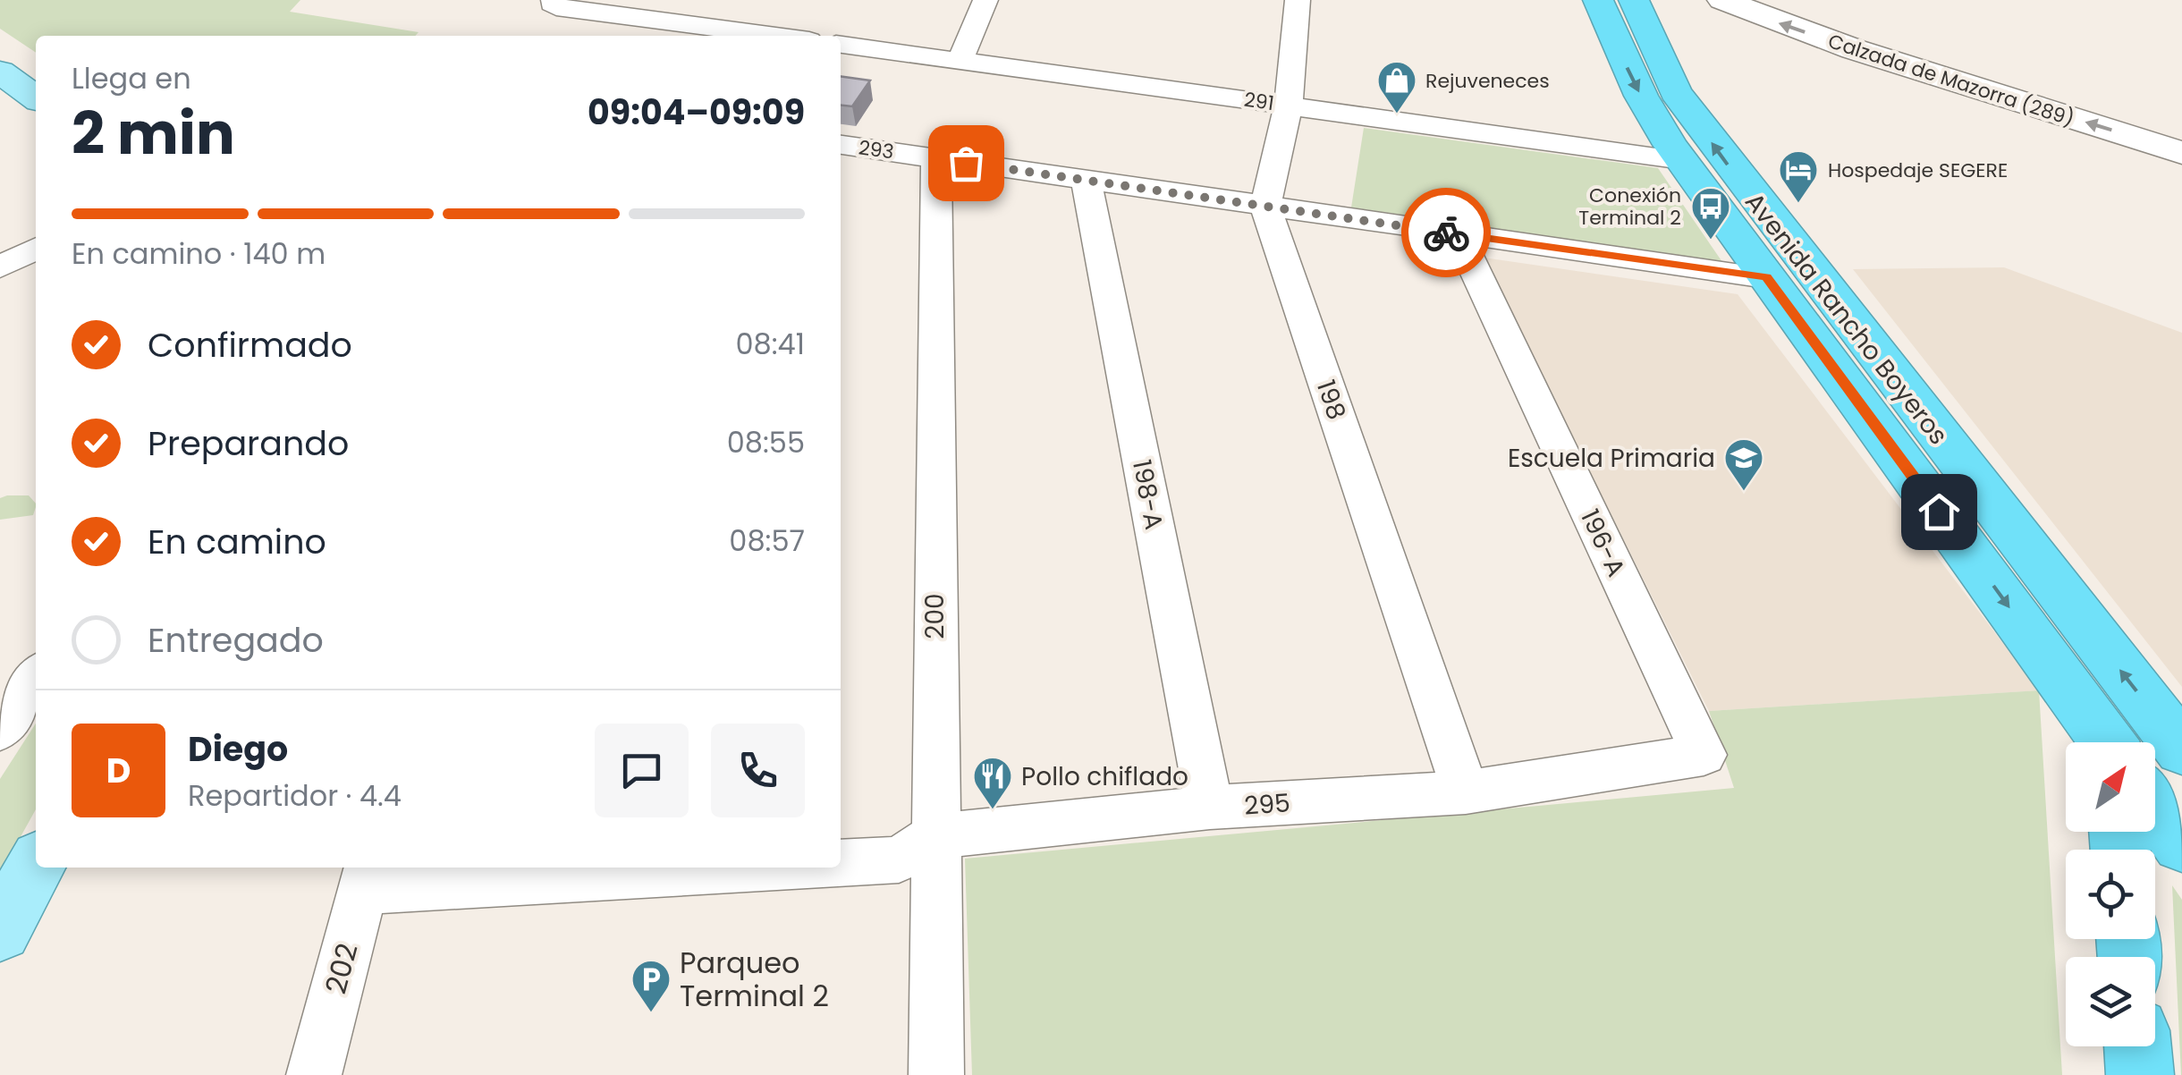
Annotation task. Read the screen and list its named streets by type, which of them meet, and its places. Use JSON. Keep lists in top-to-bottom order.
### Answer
{
  "streets": {
    "highway": ["Avenida Rancho Boyeros"],
    "street": [
      "Calzada de Mazorra (289)",
      "291",
      "293",
      "198",
      "198-A",
      "196-A",
      "200",
      "295",
      "202"
    ]
  },
  "crossings": [
    ["291", "Avenida Rancho Boyeros"],
    ["293", "Avenida Rancho Boyeros"],
    ["293", "198"],
    ["293", "198-A"],
    ["293", "196-A"],
    ["293", "200"],
    ["198", "295"],
    ["198-A", "295"],
    ["196-A", "295"],
    ["200", "295"]
  ],
  "one_way": ["Calzada de Mazorra (289)"],
  "places": {
    "shop": ["Rejuveneces"],
    "hotel": ["Hospedaje SEGERE"],
    "bus stop": ["Conexión Terminal 2"],
    "school or university": ["Escuela Primaria"],
    "restaurant": ["Pollo chiflado"],
    "parking": ["Parqueo Terminal 2"]
  },
  "north": "top right",
  "page": {
    "heading": ["2 min", "Llega en", "09:04–09:09"],
    "panel": ["Diego", "Repartidor · 4.4"],
    "bar": "En camino · 140 m",
    "list": [
      ["Confirmado", "08:41"],
      ["Preparando", "08:55"],
      ["En camino", "08:57"],
      "Entregado"
    ],
    "round": "D"
  }
}
